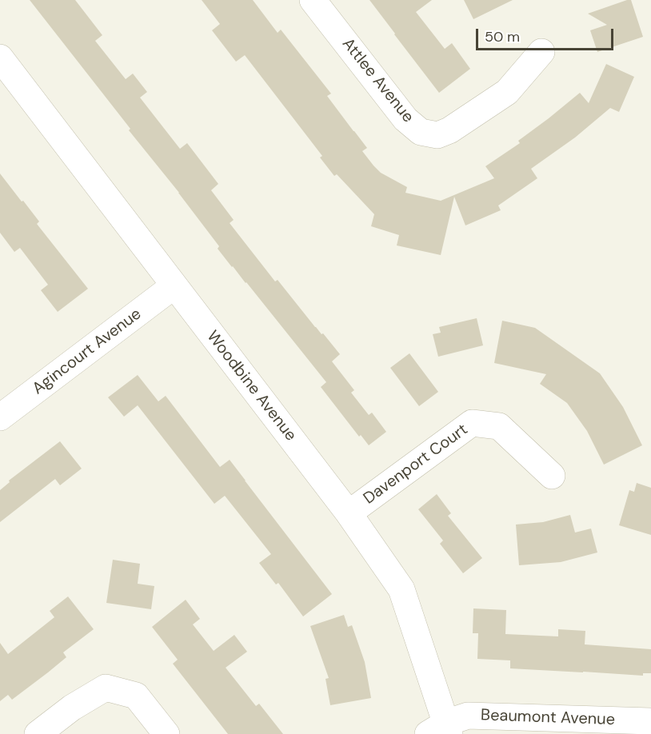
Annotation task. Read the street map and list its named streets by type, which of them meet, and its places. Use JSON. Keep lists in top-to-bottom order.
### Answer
{
  "streets": {
    "street": [
      "Attlee Avenue",
      "Agincourt Avenue",
      "Woodbine Avenue",
      "Davenport Court",
      "Beaumont Avenue"
    ]
  },
  "crossings": [
    ["Agincourt Avenue", "Woodbine Avenue"],
    ["Woodbine Avenue", "Davenport Court"],
    ["Woodbine Avenue", "Beaumont Avenue"]
  ],
  "scale_bar": "50 m"
}
